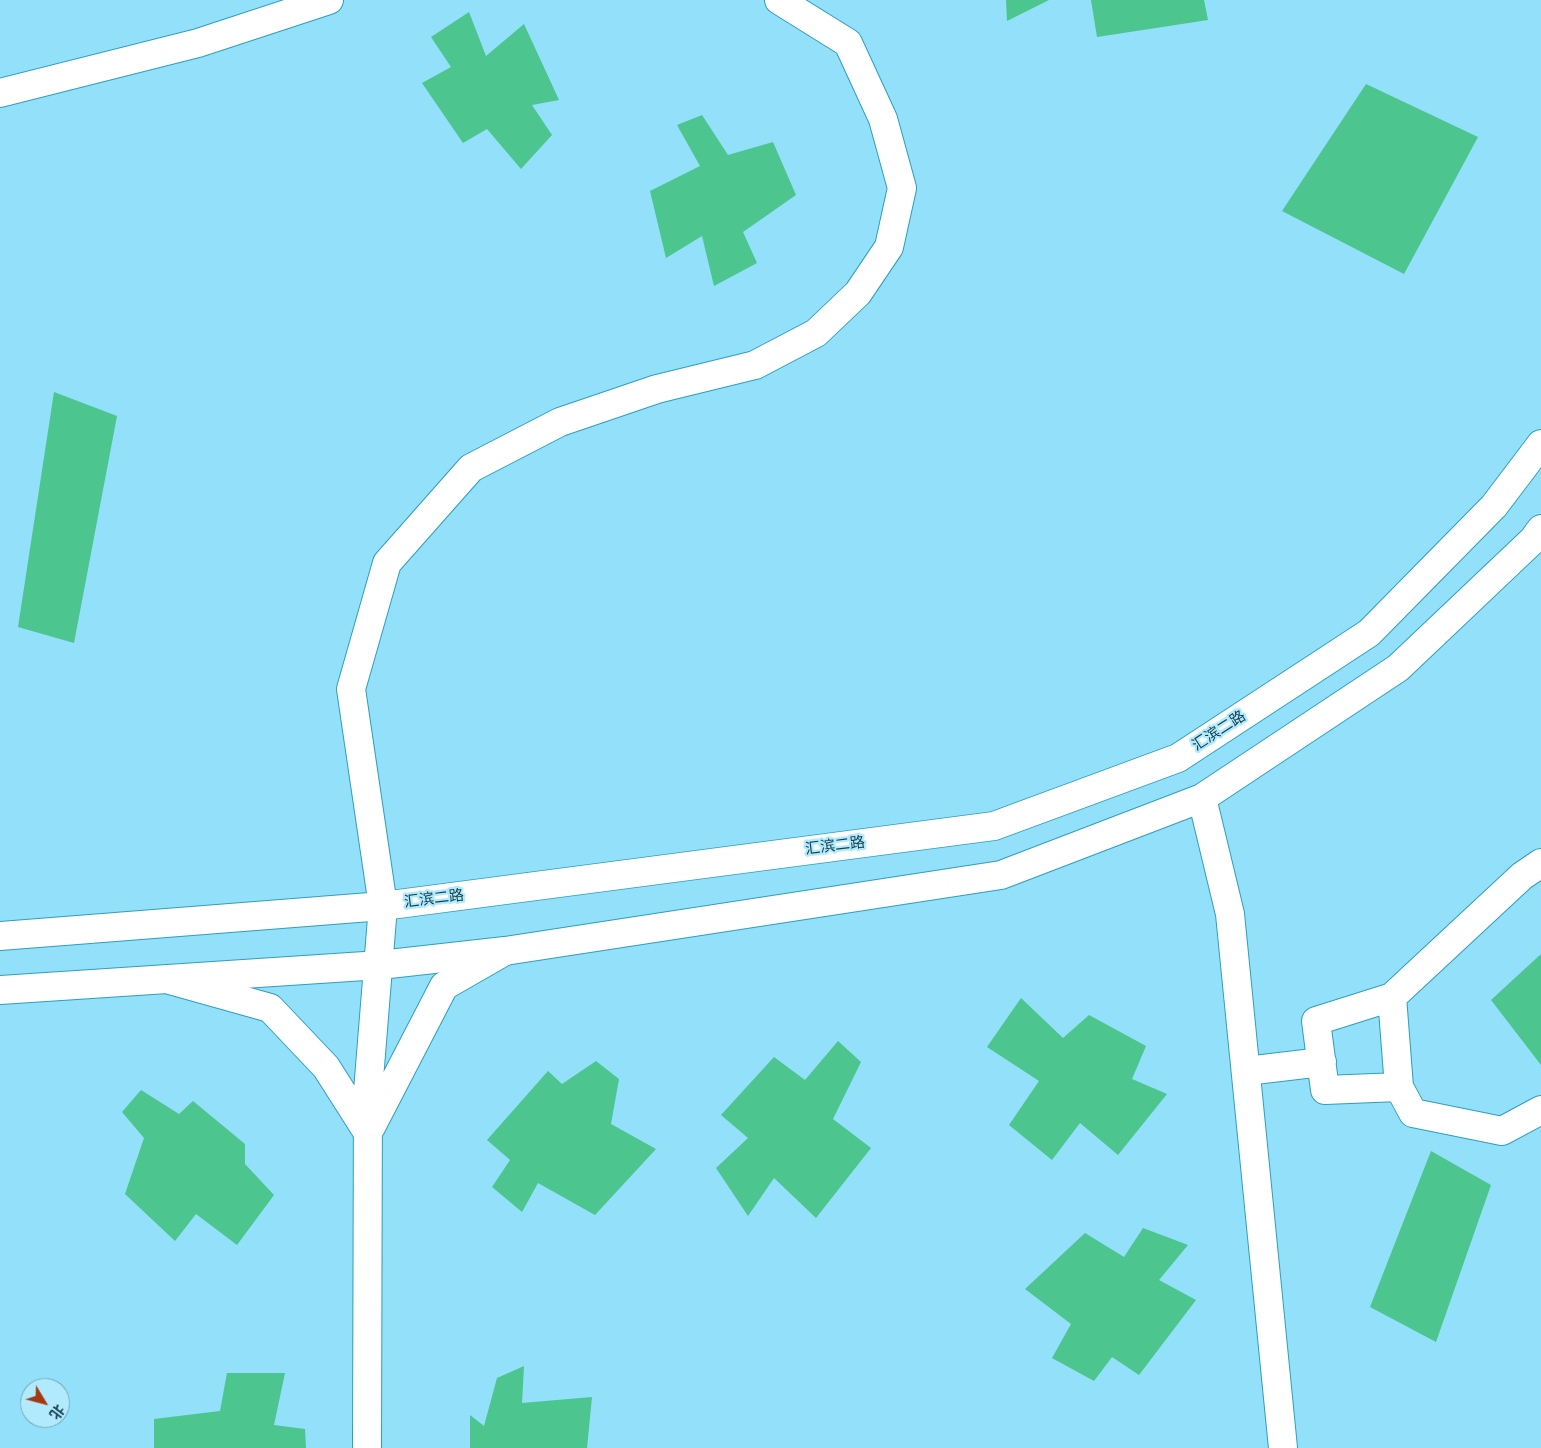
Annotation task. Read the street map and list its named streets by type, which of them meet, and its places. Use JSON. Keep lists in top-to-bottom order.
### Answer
{
  "streets": {
    "street": ["汇滨二路"]
  },
  "north": "bottom right"
}
